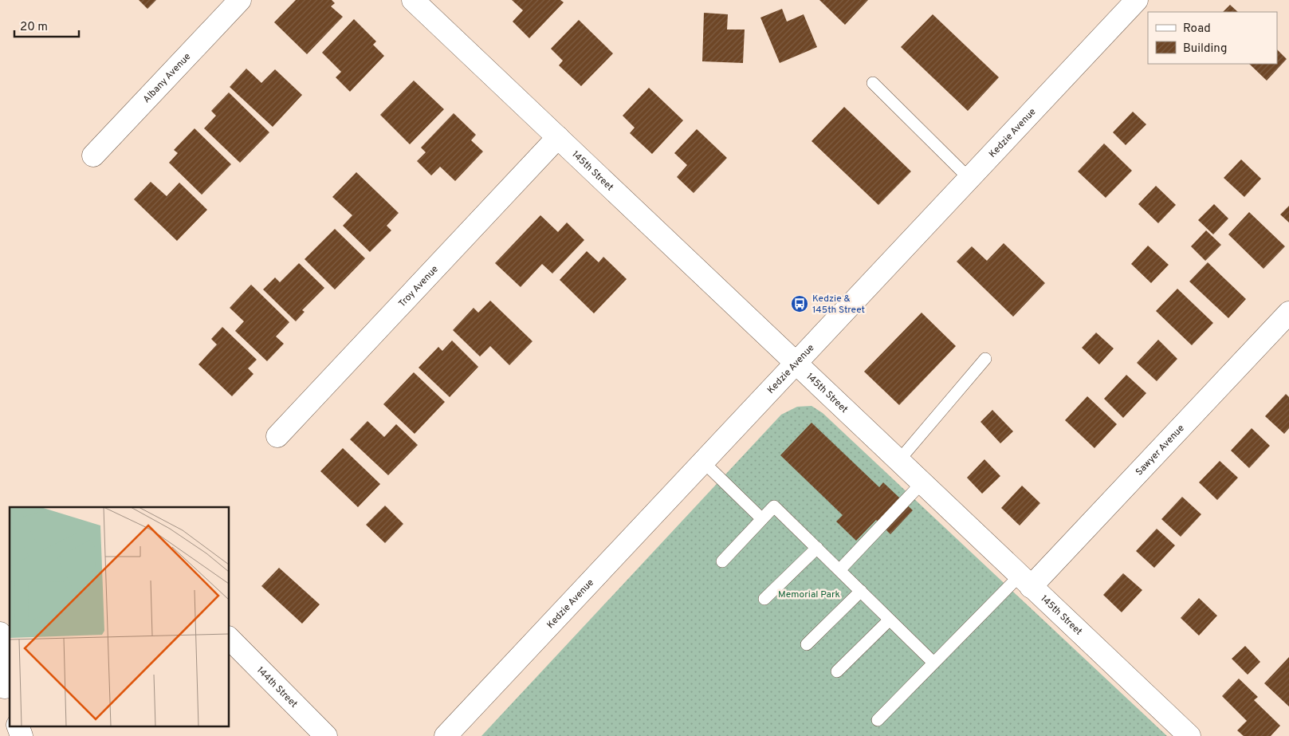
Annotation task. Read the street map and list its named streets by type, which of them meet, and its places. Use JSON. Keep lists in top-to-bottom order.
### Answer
{
  "streets": {
    "main road": [
      "Albany Avenue",
      "Kedzie Avenue",
      "145th Street",
      "Troy Avenue",
      "Sawyer Avenue",
      "144th Street"
    ]
  },
  "crossings": [
    ["Kedzie Avenue", "145th Street"],
    ["145th Street", "Troy Avenue"],
    ["145th Street", "Sawyer Avenue"]
  ],
  "parks": ["Memorial Park"],
  "places": {
    "bus stop": ["Kedzie & 145th Street"]
  },
  "legend": ["Road", "Building"],
  "scale_bar": "20 m"
}
